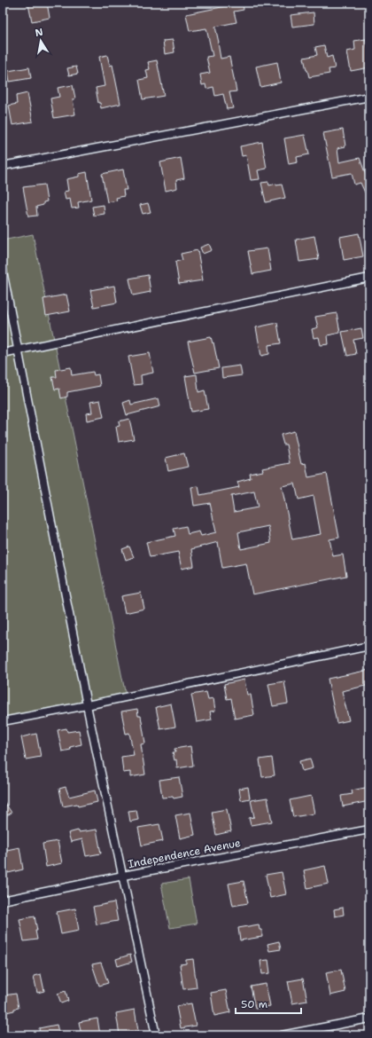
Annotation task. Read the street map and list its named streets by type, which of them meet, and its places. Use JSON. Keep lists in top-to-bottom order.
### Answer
{
  "streets": {
    "street": ["Independence Avenue"]
  },
  "scale_bar": "50 m",
  "north": "top"
}
